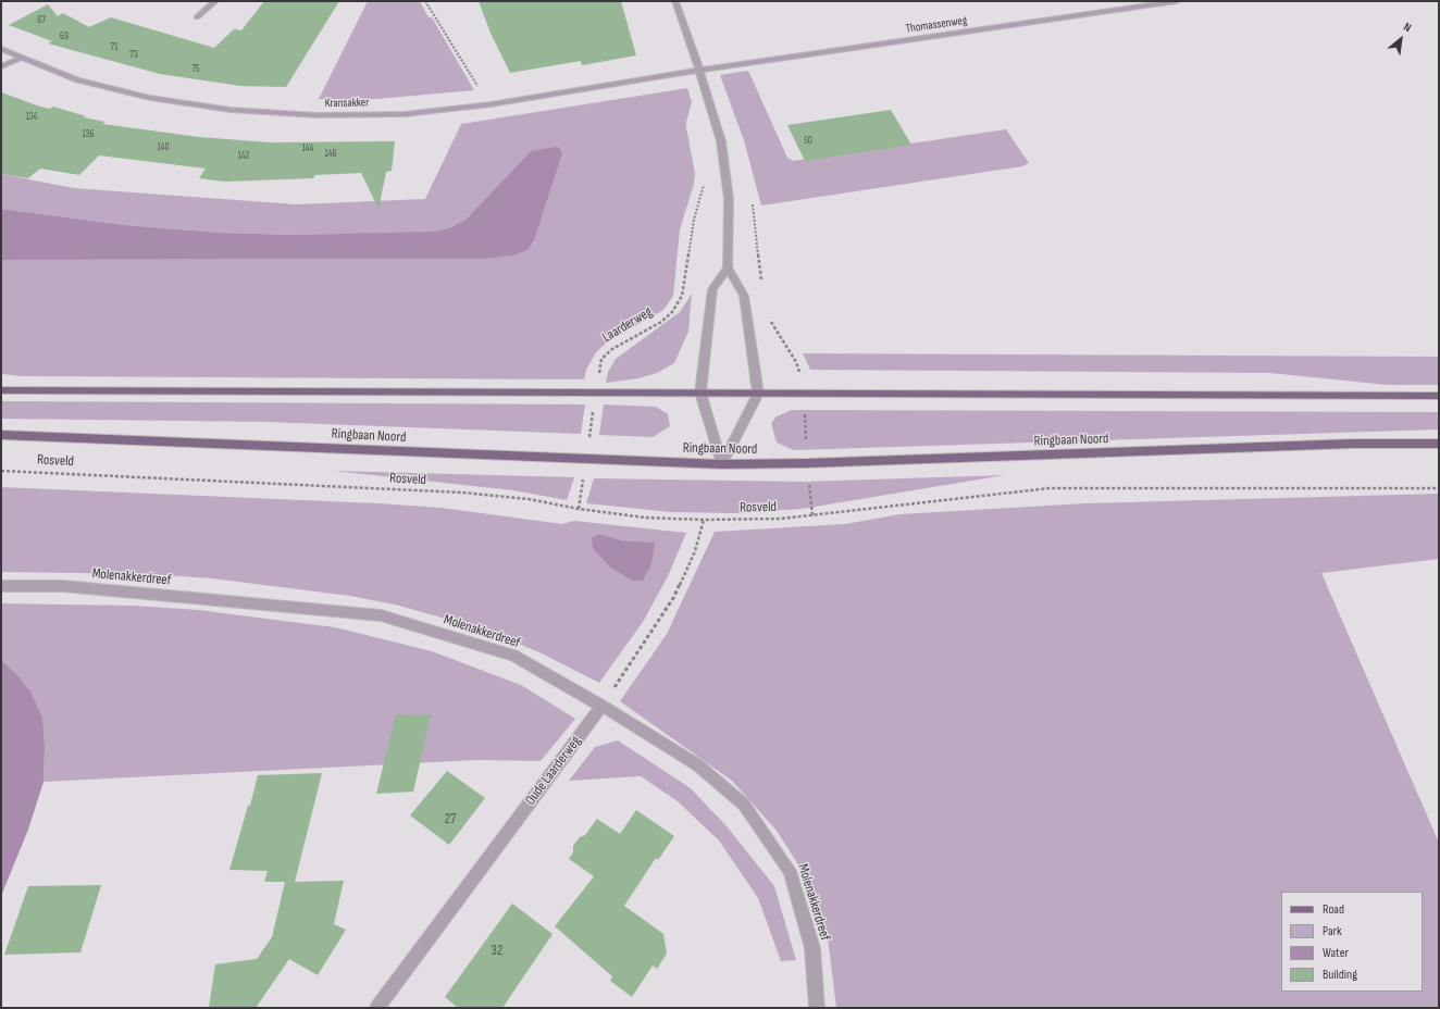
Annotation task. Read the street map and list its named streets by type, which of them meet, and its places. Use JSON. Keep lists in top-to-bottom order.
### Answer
{
  "streets": {
    "main road": ["Ringbaan Noord"],
    "street": [
      "Thomassenweg",
      "Kransakker",
      "Molenakkerdreef",
      "Oude Laarderweg"
    ],
    "path": ["Laarderweg", "Rosveld"]
  },
  "crossings": [
    ["Thomassenweg", "Kransakker"],
    ["Laarderweg", "Ringbaan Noord"],
    ["Laarderweg", "Rosveld"],
    ["Molenakkerdreef", "Oude Laarderweg"]
  ],
  "house_numbers": [
    "67",
    "69",
    "71",
    "73",
    "75",
    "134",
    "136",
    "50",
    "140",
    "144",
    "146",
    "142",
    "27",
    "32"
  ],
  "legend": [
    "Road",
    "Park",
    "Water",
    "Building"
  ],
  "north": "top right"
}
